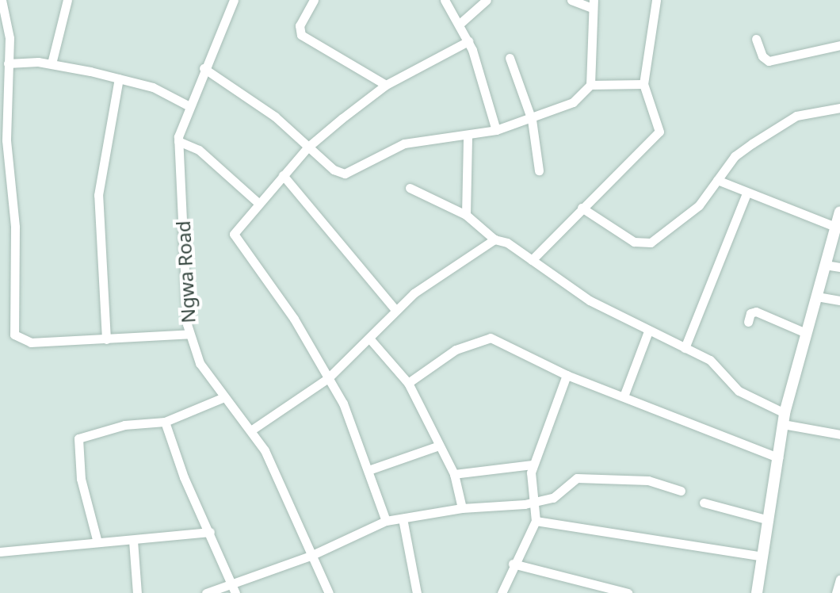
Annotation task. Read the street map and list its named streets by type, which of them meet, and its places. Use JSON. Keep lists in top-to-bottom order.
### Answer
{
  "streets": {
    "street": ["Ngwa Road"]
  }
}
